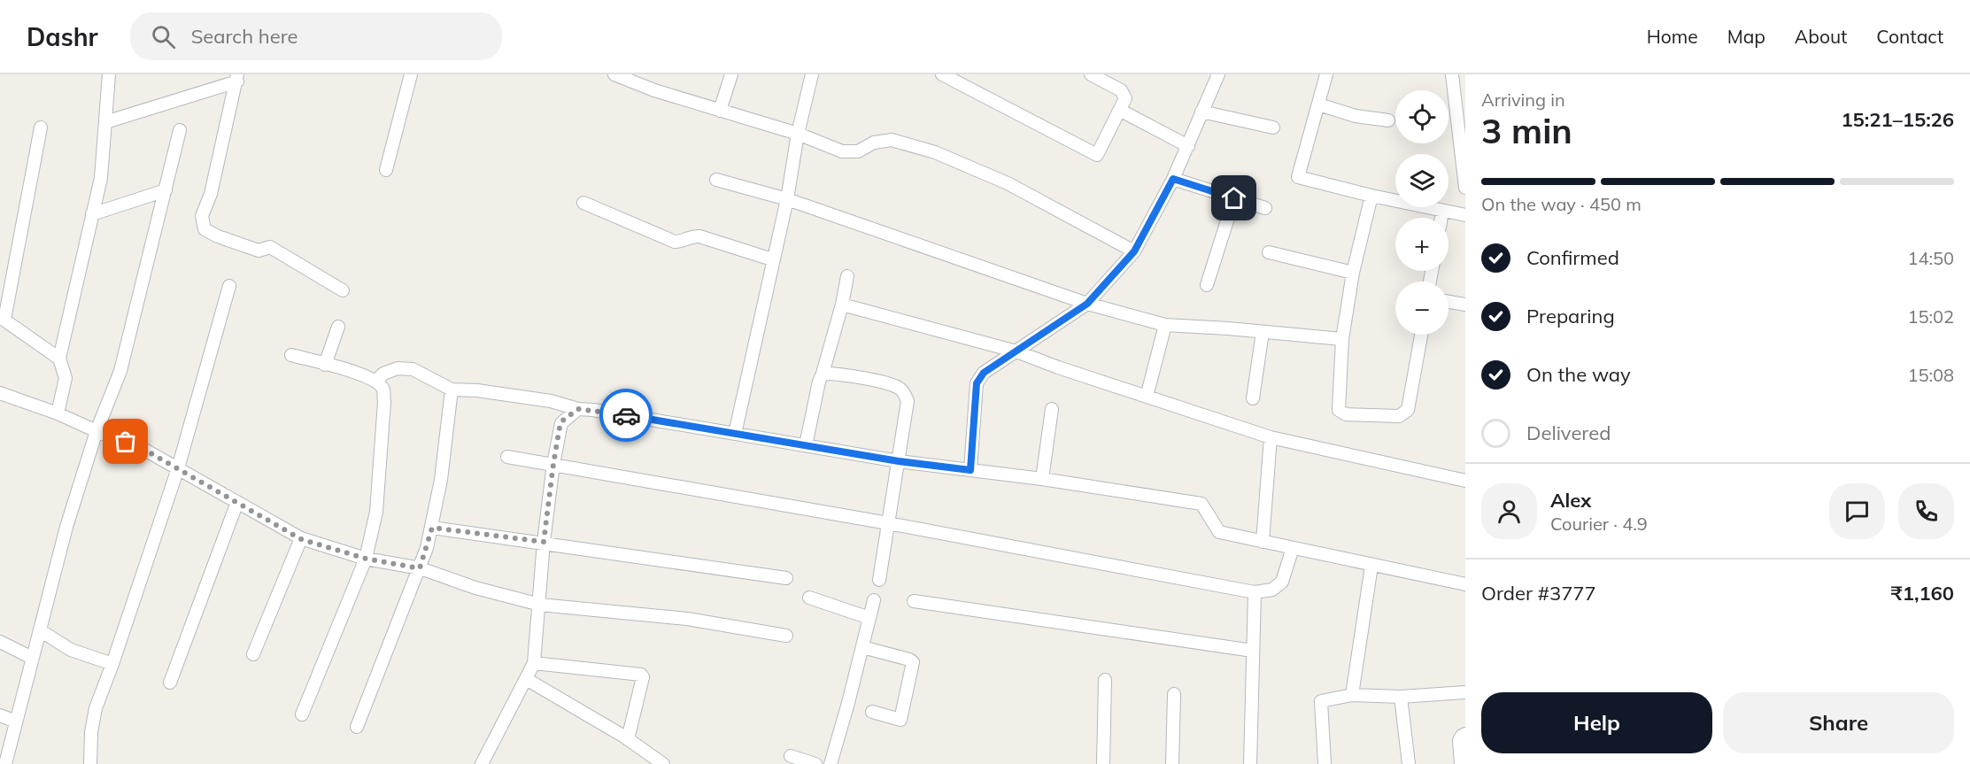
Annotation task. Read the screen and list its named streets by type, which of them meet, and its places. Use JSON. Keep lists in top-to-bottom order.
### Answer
{
  "page": {
    "header": "Dashr",
    "search": "Search here",
    "nav": [
      "Home",
      "Map",
      "About",
      "Contact"
    ],
    "heading": ["3 min", "Arriving in", "15:21–15:26"],
    "panel": [
      "Alex",
      "Courier · 4.9",
      "Order #3777",
      "₹1,160"
    ],
    "map_buttons": ["+", "−"],
    "bar": "On the way · 450 m",
    "list": [
      ["Confirmed", "14:50"],
      ["Preparing", "15:02"],
      ["On the way", "15:08"],
      "Delivered"
    ],
    "buttons": ["Help", "Share"]
  }
}
